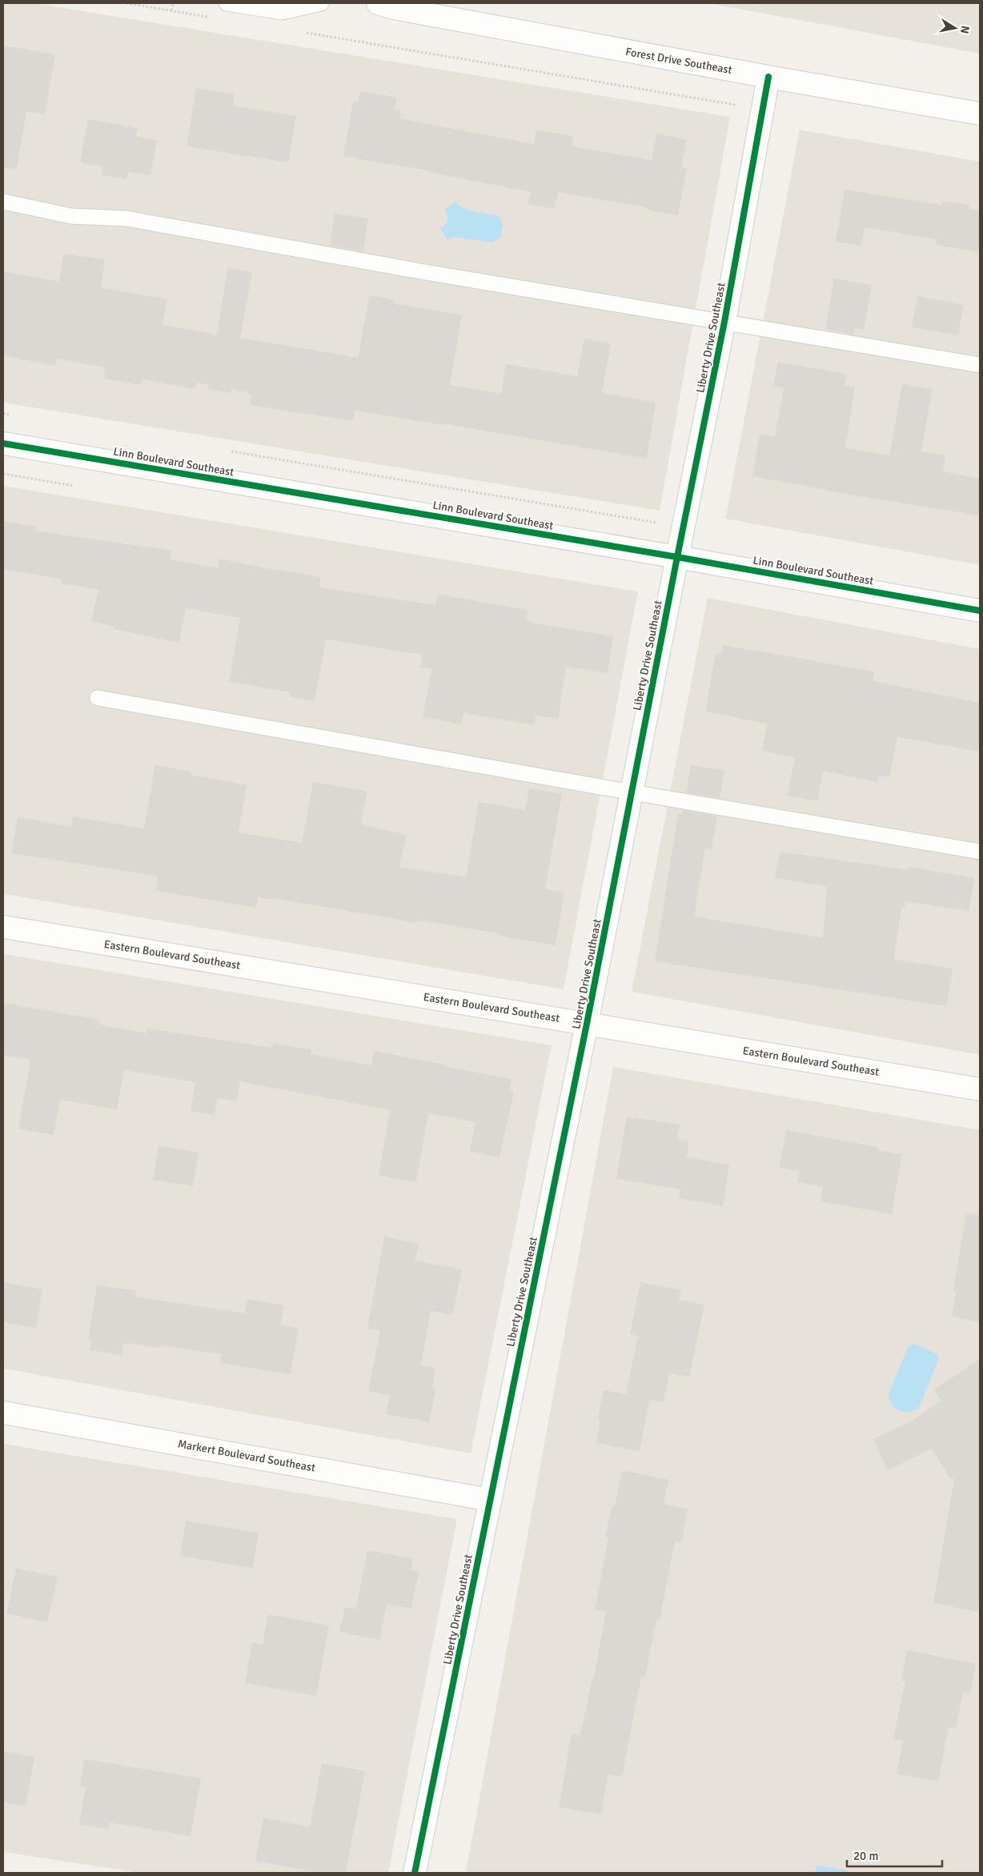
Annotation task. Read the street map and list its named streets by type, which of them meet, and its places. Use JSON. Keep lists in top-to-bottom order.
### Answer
{
  "streets": {
    "street": [
      "Forest Drive Southeast",
      "Liberty Drive Southeast",
      "Linn Boulevard Southeast",
      "Eastern Boulevard Southeast",
      "Markert Boulevard Southeast"
    ]
  },
  "crossings": [
    ["Forest Drive Southeast", "Liberty Drive Southeast"],
    ["Liberty Drive Southeast", "Linn Boulevard Southeast"],
    ["Liberty Drive Southeast", "Eastern Boulevard Southeast"],
    ["Liberty Drive Southeast", "Markert Boulevard Southeast"]
  ],
  "scale_bar": "20 m",
  "north": "right"
}
